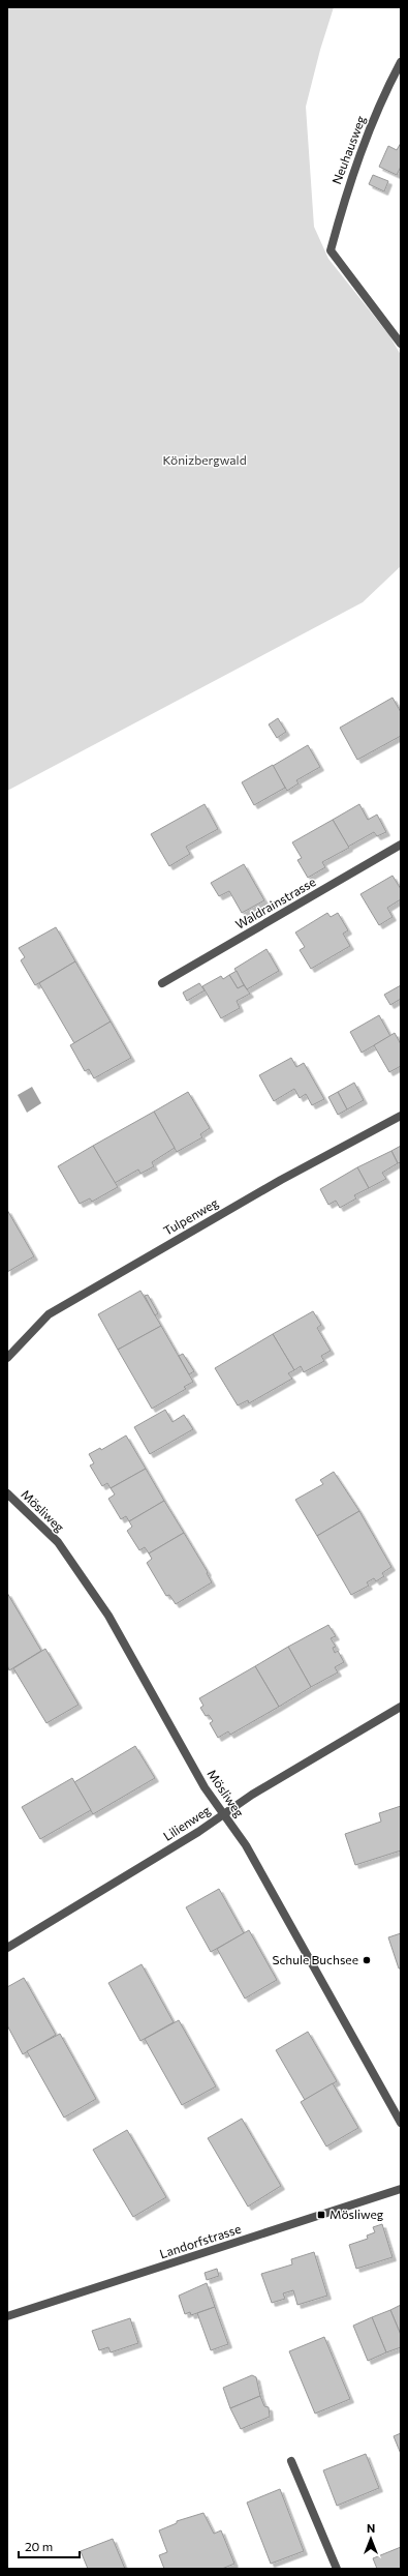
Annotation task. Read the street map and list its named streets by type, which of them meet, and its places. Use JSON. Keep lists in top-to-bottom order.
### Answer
{
  "streets": {
    "street": [
      "Neuhausweg",
      "Waldrainstrasse",
      "Tulpenweg",
      "Mösliweg",
      "Lilienweg",
      "Landorfstrasse"
    ]
  },
  "crossings": [
    ["Mösliweg", "Lilienweg"]
  ],
  "parks": ["Könizbergwald"],
  "places": {
    "other": ["Schule Buchsee"],
    "transit": ["Mösliweg"]
  },
  "scale_bar": "20 m",
  "north": "top"
}
